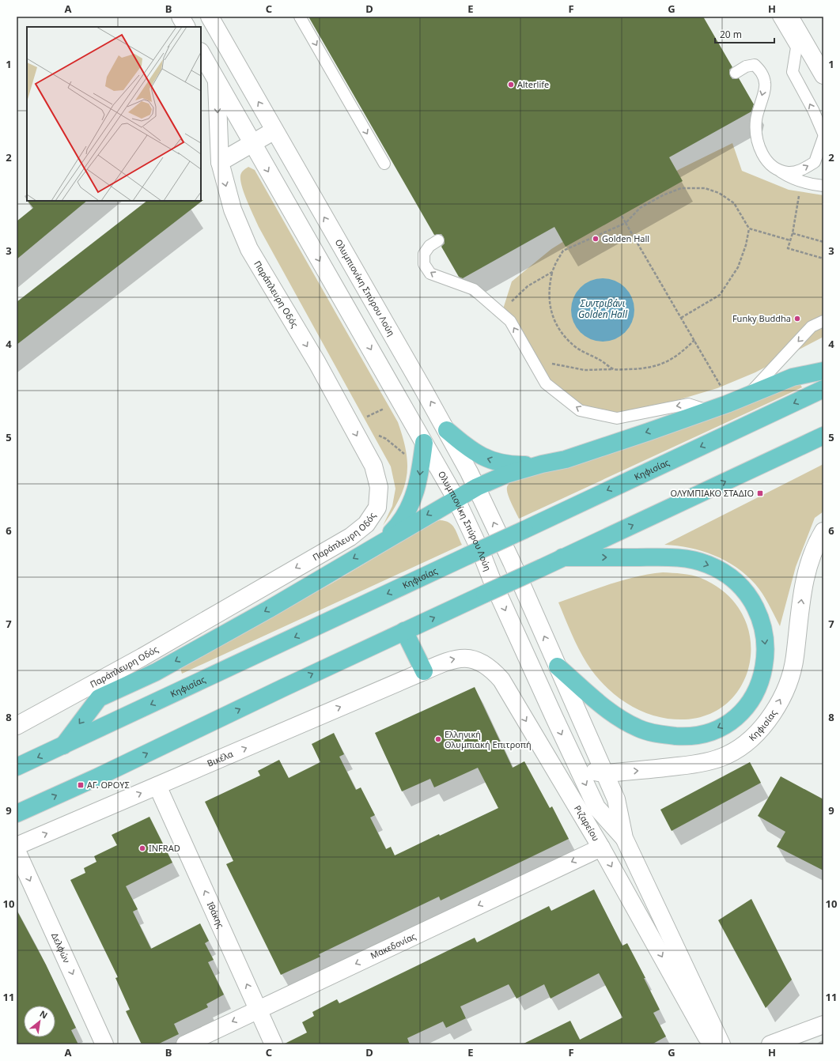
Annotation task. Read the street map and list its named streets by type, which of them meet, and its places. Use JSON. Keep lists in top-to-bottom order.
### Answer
{
  "streets": {
    "main road": ["Κηφισίας"],
    "street": [
      "Ολυμπιονίκη Σπύρου Λούη",
      "Παράπλευρη Οδός",
      "Βικέλα",
      "Ριζαρείου",
      "Ιθάκης",
      "Μακεδονίας",
      "Δελφών"
    ]
  },
  "crossings": [
    ["Ολυμπιονίκη Σπύρου Λούη", "Παράπλευρη Οδός"],
    ["Ολυμπιονίκη Σπύρου Λούη", "Ριζαρείου"],
    ["Κηφισίας", "Ριζαρείου"],
    ["Βικέλα", "Ριζαρείου"],
    ["Βικέλα", "Ιθάκης"],
    ["Ριζαρείου", "Μακεδονίας"],
    ["Ιθάκης", "Μακεδονίας"]
  ],
  "one_way": [
    "Βικέλα",
    "Ιθάκης",
    "Μακεδονίας",
    "Δελφών"
  ],
  "water": ["Συντριβάνι Golden Hall"],
  "places": {
    "other": [
      "Alterlife",
      "Golden Hall",
      "Funky Buddha",
      "Ελληνική Ολυμπιακή Επιτροπή",
      "INFRAD"
    ],
    "transit": ["ΟΛΥΜΠΙΑΚΟ ΣΤΑΔΙΟ", "ΑΓ. ΟΡΟΥΣ"]
  },
  "scale_bar": "20 m",
  "north": "top right",
  "grid": {
    "columns": [
      "A",
      "B",
      "C",
      "D",
      "E",
      "F",
      "G",
      "H"
    ],
    "rows": [
      "1",
      "2",
      "3",
      "4",
      "5",
      "6",
      "7",
      "8",
      "9",
      "10",
      "11"
    ]
  }
}
